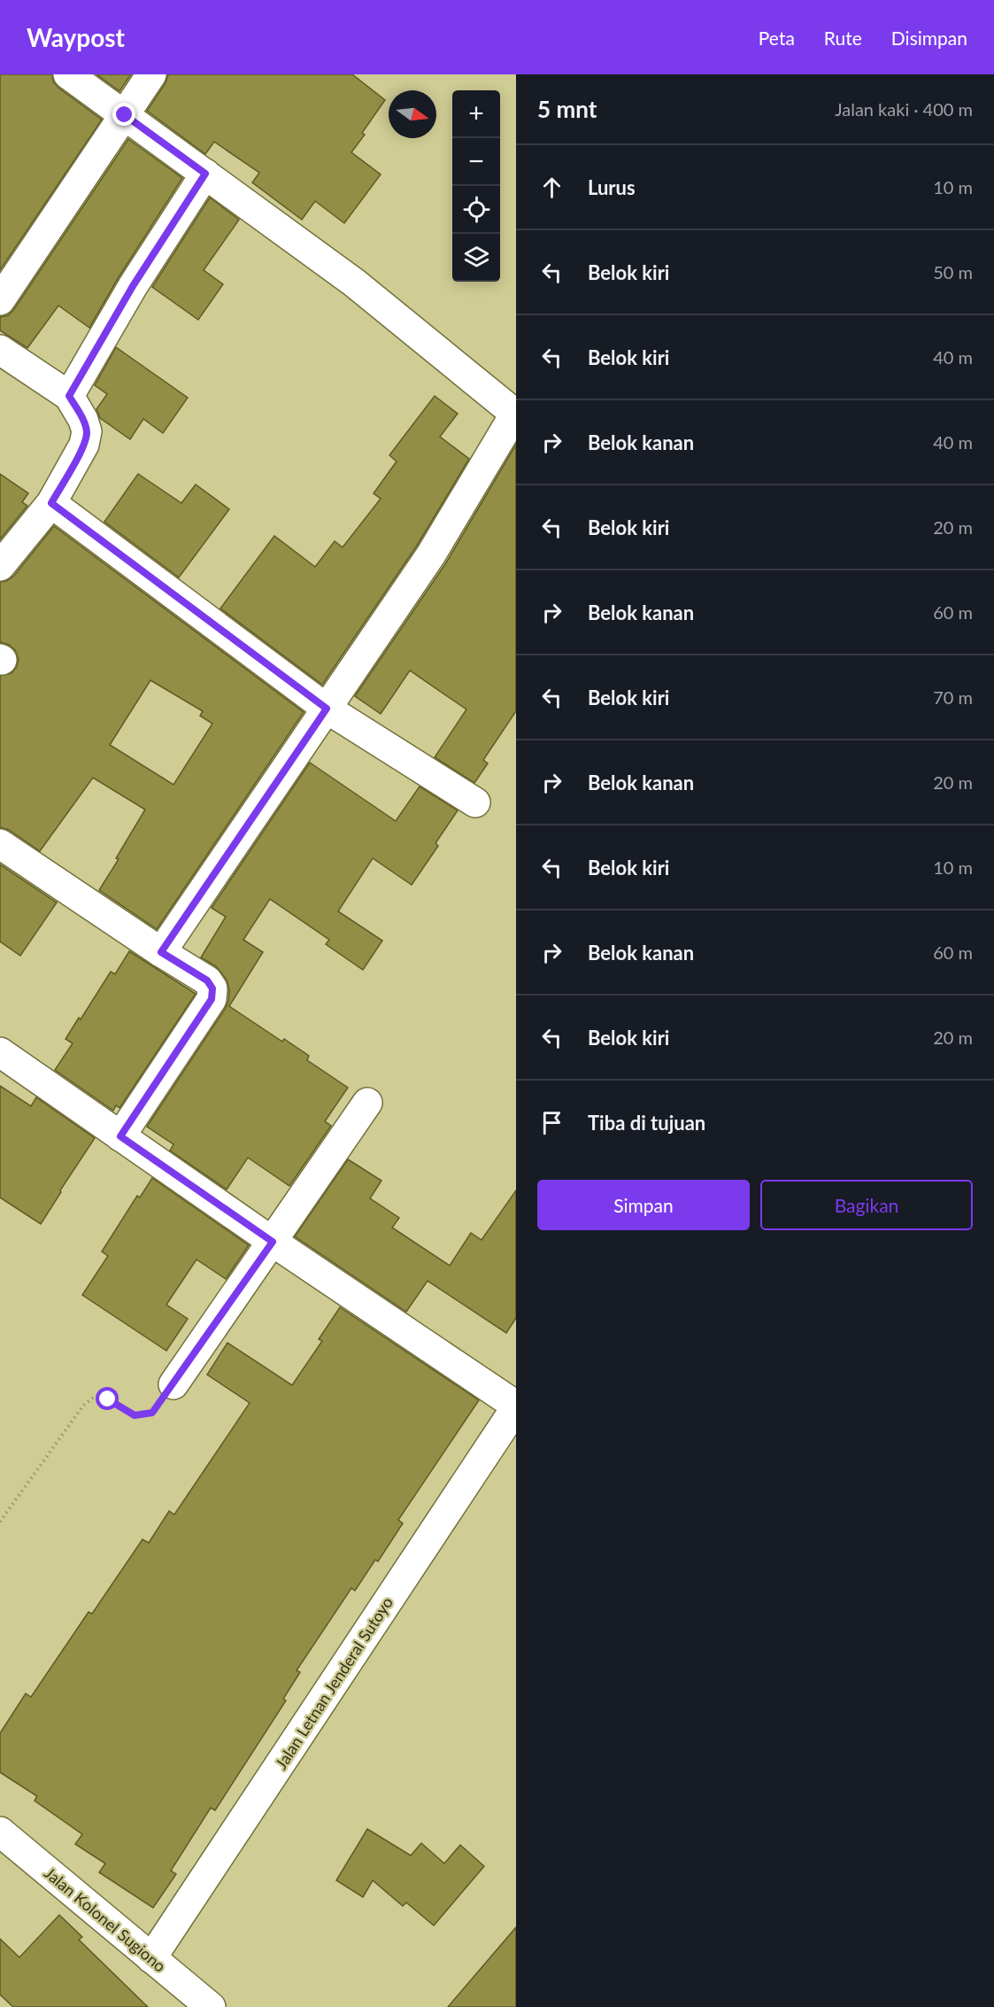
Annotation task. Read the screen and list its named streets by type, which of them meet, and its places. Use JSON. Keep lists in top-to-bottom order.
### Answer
{
  "streets": {
    "street": ["Jalan Letnan Jenderal Sutoyo", "Jalan Kolonel Sugiono"]
  },
  "crossings": [
    ["Jalan Letnan Jenderal Sutoyo", "Jalan Kolonel Sugiono"]
  ],
  "north": "right",
  "page": {
    "header": "Waypost",
    "nav": ["Peta", "Rute", "Disimpan"],
    "heading": ["5 mnt", "Jalan kaki · 400 m"],
    "map_buttons": ["+", "−"],
    "list": [
      ["Lurus", "10 m"],
      ["Belok kiri", "50 m"],
      ["Belok kiri", "40 m"],
      ["Belok kanan", "40 m"],
      ["Belok kiri", "20 m"],
      ["Belok kanan", "60 m"],
      ["Belok kiri", "70 m"],
      ["Belok kanan", "20 m"],
      ["Belok kiri", "10 m"],
      ["Belok kanan", "60 m"],
      ["Belok kiri", "20 m"],
      "Tiba di tujuan"
    ],
    "buttons": ["Simpan", "Bagikan"]
  }
}
